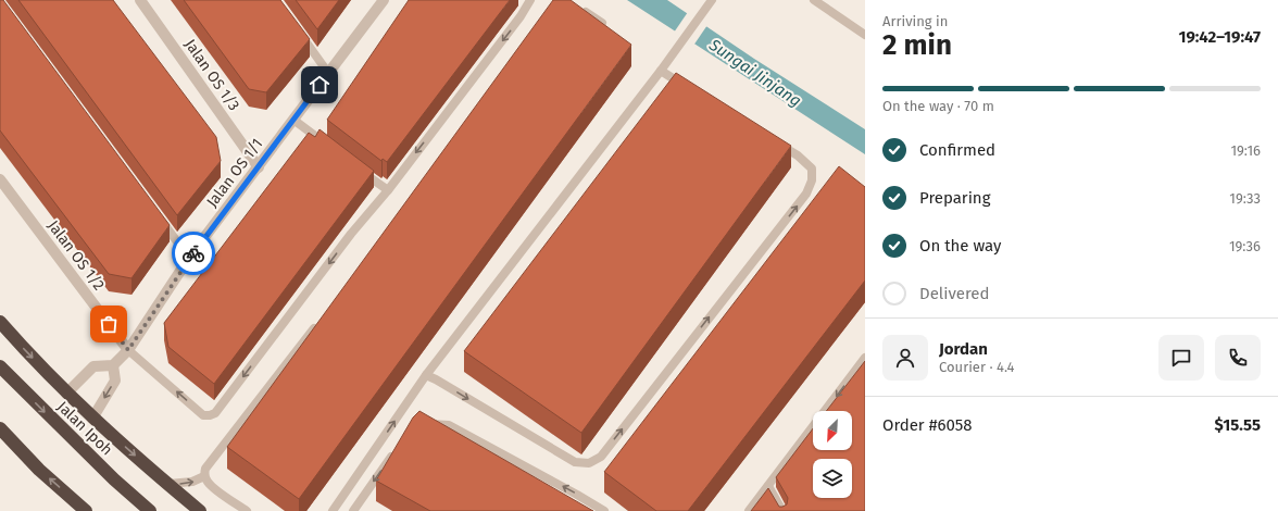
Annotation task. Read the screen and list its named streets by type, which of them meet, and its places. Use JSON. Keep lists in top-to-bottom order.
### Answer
{
  "streets": {
    "highway": ["Jalan Ipoh"],
    "street": ["Jalan OS 1/3", "Jalan OS 1/1", "Jalan OS 1/2"]
  },
  "crossings": [
    ["Jalan OS 1/3", "Jalan OS 1/1"],
    ["Jalan OS 1/1", "Jalan OS 1/2"]
  ],
  "water": ["Sungai Jinjang"],
  "north": "bottom left",
  "page": {
    "heading": ["2 min", "Arriving in", "19:42–19:47"],
    "panel": [
      "Jordan",
      "Courier · 4.4",
      "Order #6058",
      "$15.55"
    ],
    "bar": "On the way · 70 m",
    "list": [
      ["Confirmed", "19:16"],
      ["Preparing", "19:33"],
      ["On the way", "19:36"],
      "Delivered"
    ]
  }
}
